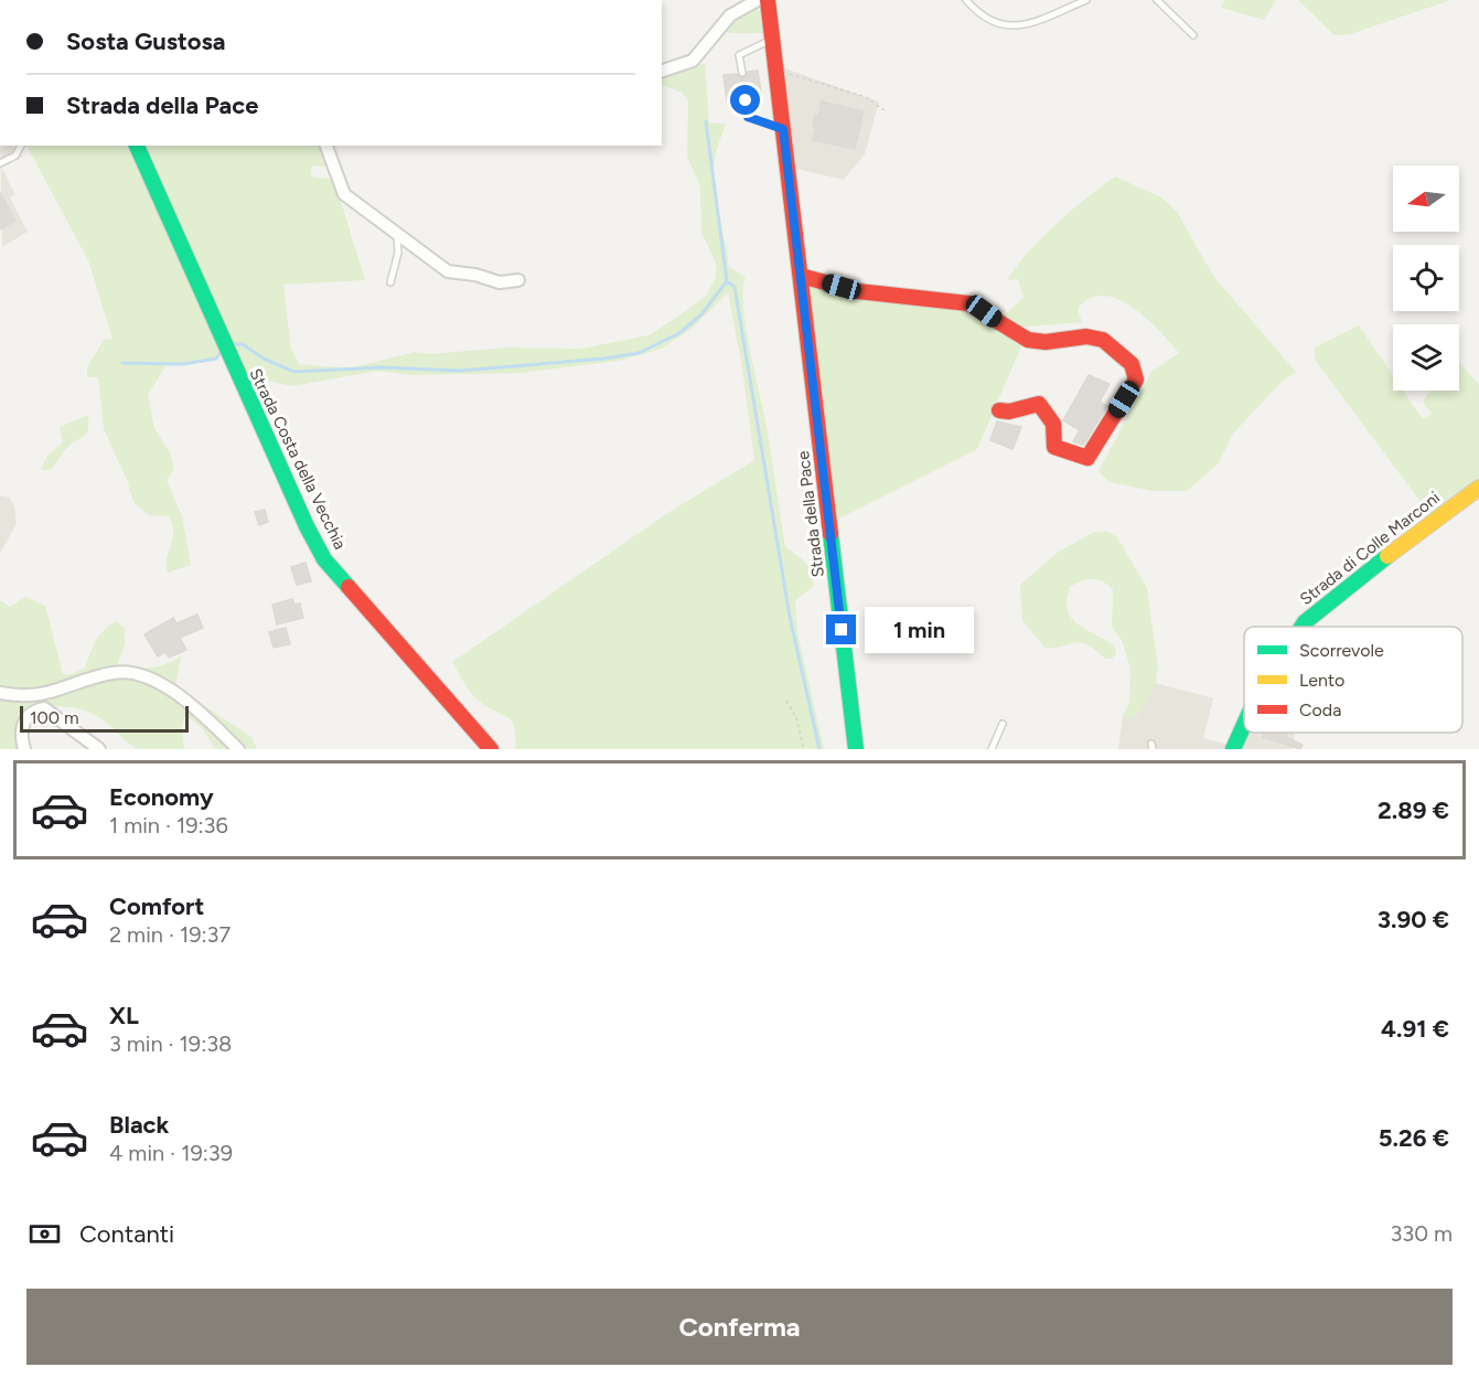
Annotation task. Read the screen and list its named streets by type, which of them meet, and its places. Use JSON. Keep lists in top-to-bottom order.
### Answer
{
  "streets": {
    "street": ["Strada Costa della Vecchia", "Strada della Pace", "Strada di Colle Marconi"]
  },
  "legend": ["Scorrevole", "Lento", "Coda"],
  "scale_bar": "100 m",
  "north": "left",
  "page": {
    "banner": ["Sosta Gustosa", "Strada della Pace"],
    "bubble": "1 min",
    "scale": "100 m",
    "list": [
      {
        "name": "Economy",
        "note": "1 min · 19:36",
        "value": "2.89 €"
      },
      {
        "name": "Comfort",
        "note": "2 min · 19:37",
        "value": "3.90 €"
      },
      {
        "name": "XL",
        "note": "3 min · 19:38",
        "value": "4.91 €"
      },
      {
        "name": "Black",
        "note": "4 min · 19:39",
        "value": "5.26 €"
      }
    ],
    "pay": ["Contanti", "330 m"],
    "buttons": "Conferma"
  }
}
